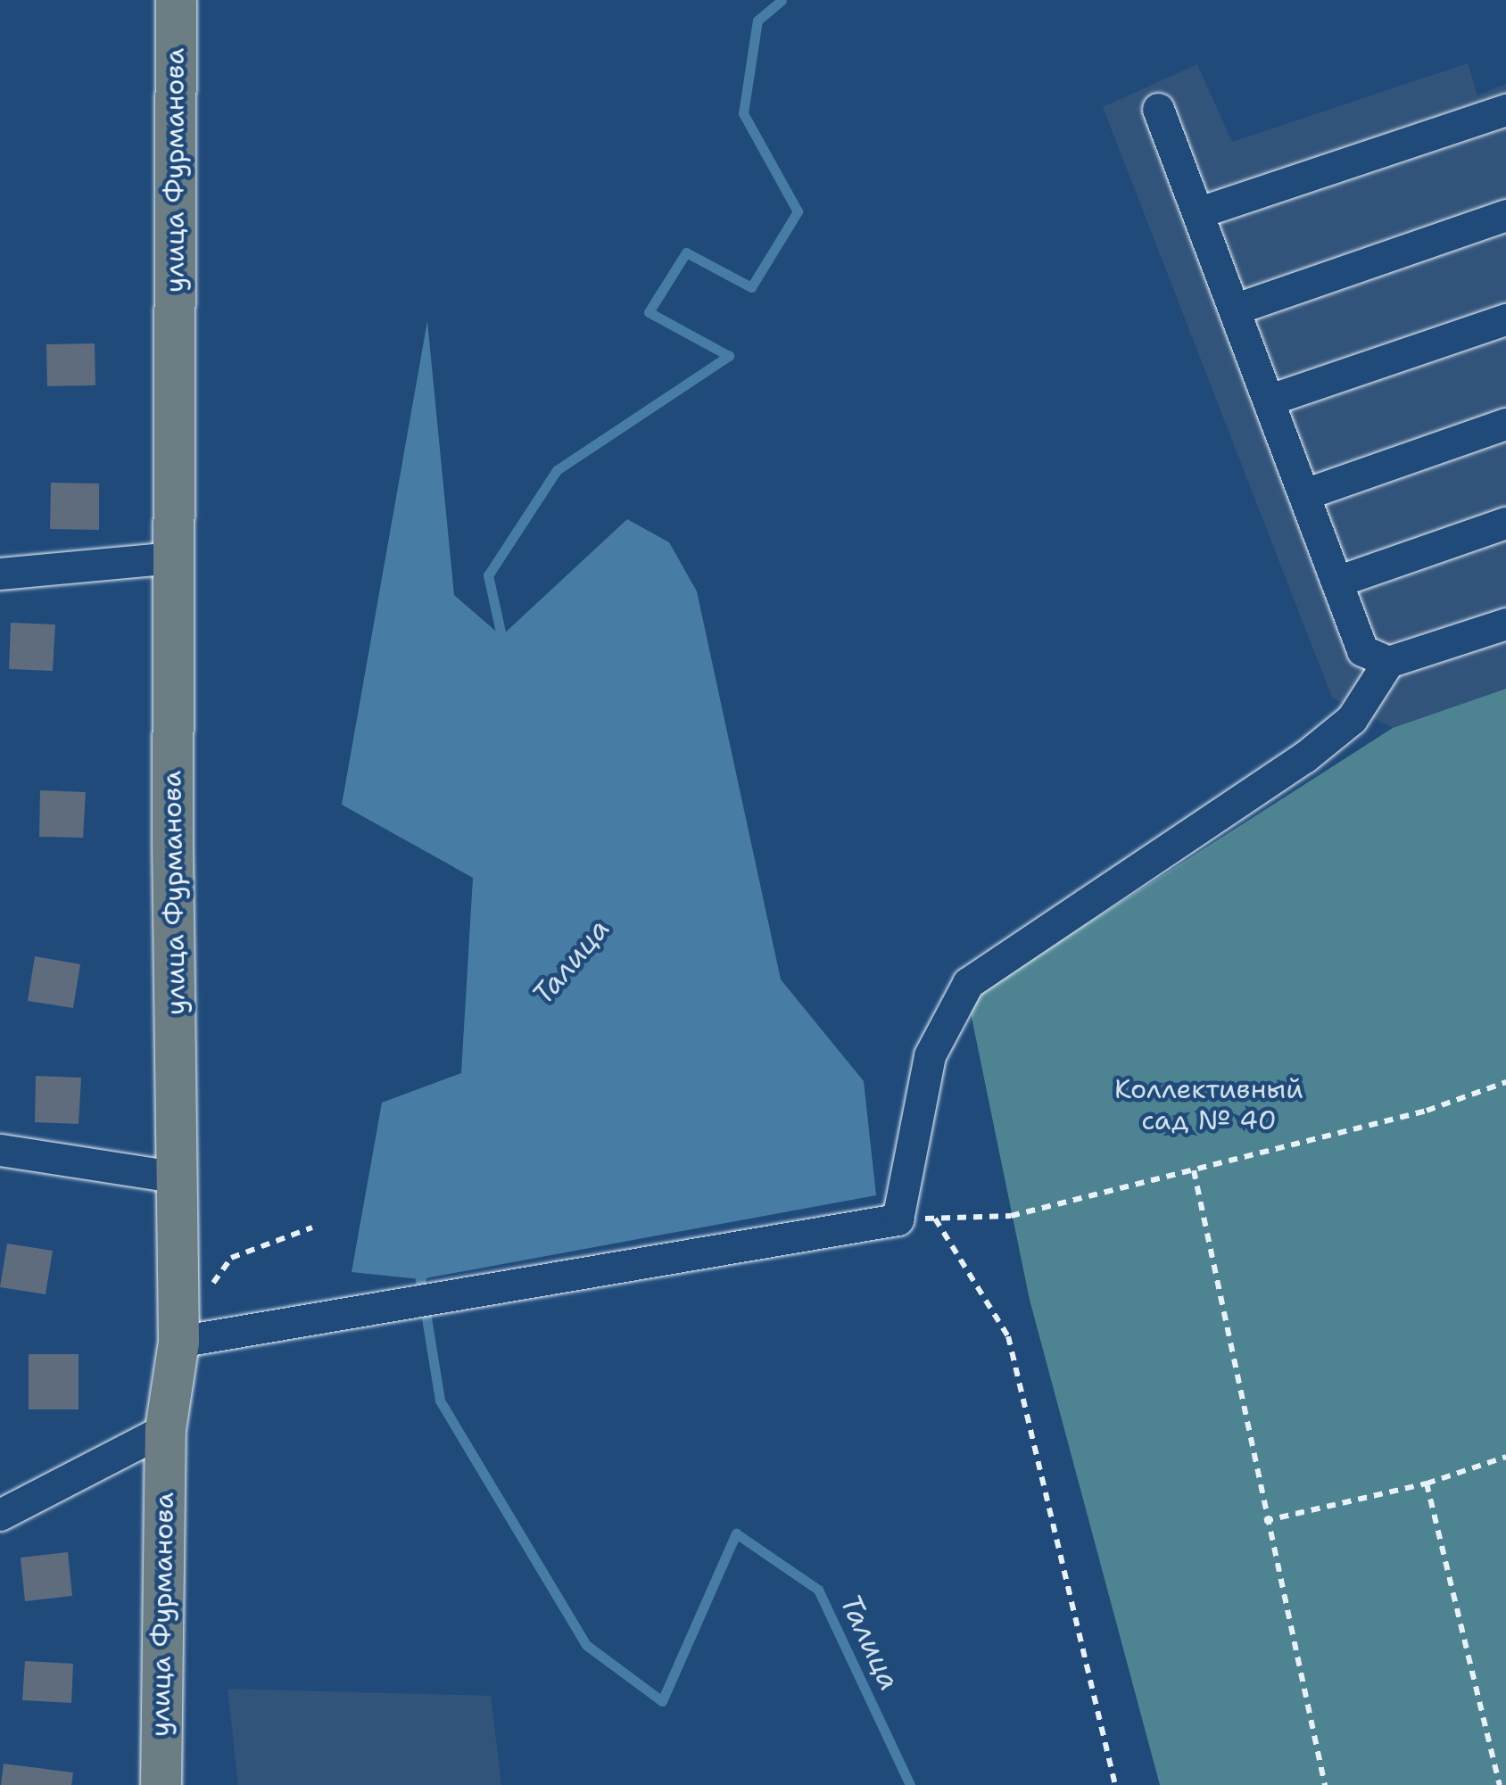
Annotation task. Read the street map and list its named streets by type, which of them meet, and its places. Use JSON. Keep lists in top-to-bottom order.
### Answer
{
  "streets": {
    "main road": ["улица Фурманова"]
  },
  "water": ["Талица"],
  "parks": ["Коллективный сад № 40"]
}
